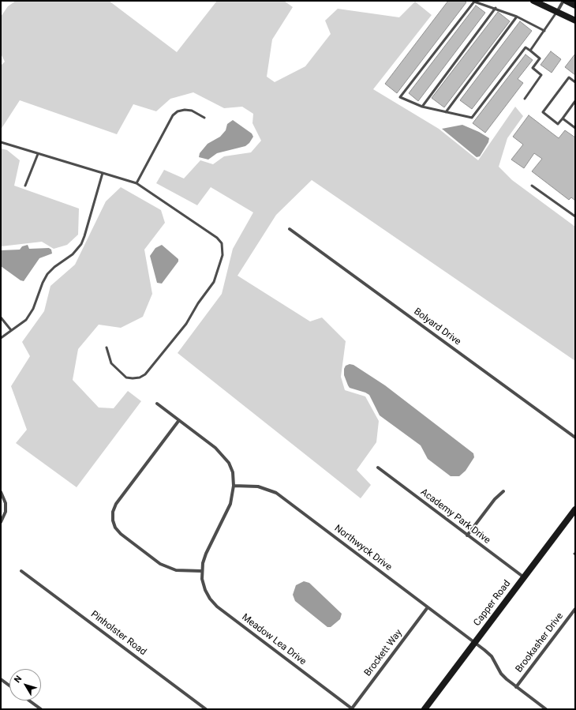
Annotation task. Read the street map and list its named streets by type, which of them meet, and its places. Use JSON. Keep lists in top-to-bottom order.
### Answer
{
  "streets": {
    "street": [
      "Bolyard Drive",
      "Academy Park Drive",
      "Northwyck Drive",
      "Capper Road",
      "Pinholster Road",
      "Meadow Lea Drive",
      "Brookasher Drive",
      "Brockett Way"
    ]
  },
  "crossings": [
    ["Academy Park Drive", "Capper Road"],
    ["Northwyck Drive", "Capper Road"],
    ["Northwyck Drive", "Brookasher Drive"],
    ["Northwyck Drive", "Brockett Way"],
    ["Meadow Lea Drive", "Brockett Way"]
  ],
  "north": "top left"
}
